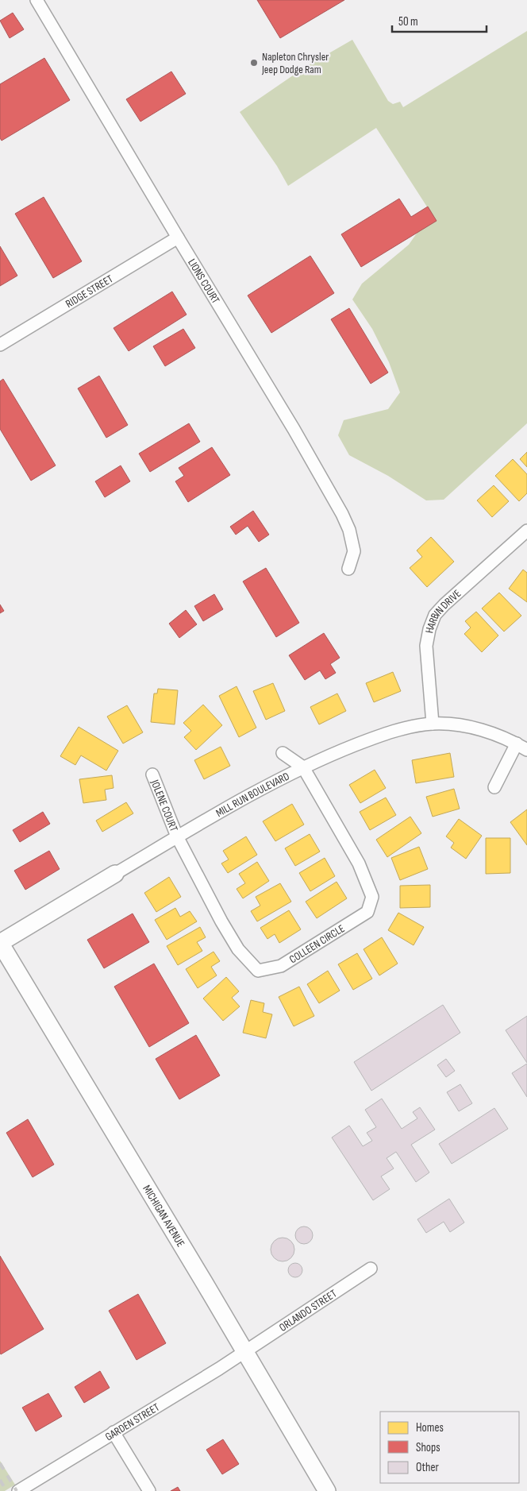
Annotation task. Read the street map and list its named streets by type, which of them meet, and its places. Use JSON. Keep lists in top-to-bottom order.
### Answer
{
  "streets": {
    "main road": ["MILL RUN BOULEVARD", "MICHIGAN AVENUE"],
    "street": [
      "LIONS COURT",
      "RIDGE STREET",
      "HARBIN DRIVE",
      "JOLENE COURT",
      "COLLEEN CIRCLE",
      "ORLANDO STREET",
      "GARDEN STREET"
    ]
  },
  "crossings": [
    ["LIONS COURT", "RIDGE STREET"],
    ["HARBIN DRIVE", "MILL RUN BOULEVARD"],
    ["MILL RUN BOULEVARD", "JOLENE COURT"],
    ["MILL RUN BOULEVARD", "COLLEEN CIRCLE"],
    ["MILL RUN BOULEVARD", "MICHIGAN AVENUE"],
    ["JOLENE COURT", "COLLEEN CIRCLE"],
    ["MICHIGAN AVENUE", "ORLANDO STREET"],
    ["MICHIGAN AVENUE", "GARDEN STREET"],
    ["ORLANDO STREET", "GARDEN STREET"]
  ],
  "places": ["Napleton Chrysler Jeep Dodge Ram"],
  "legend": ["Homes", "Shops", "Other"],
  "scale_bar": "50 m"
}
